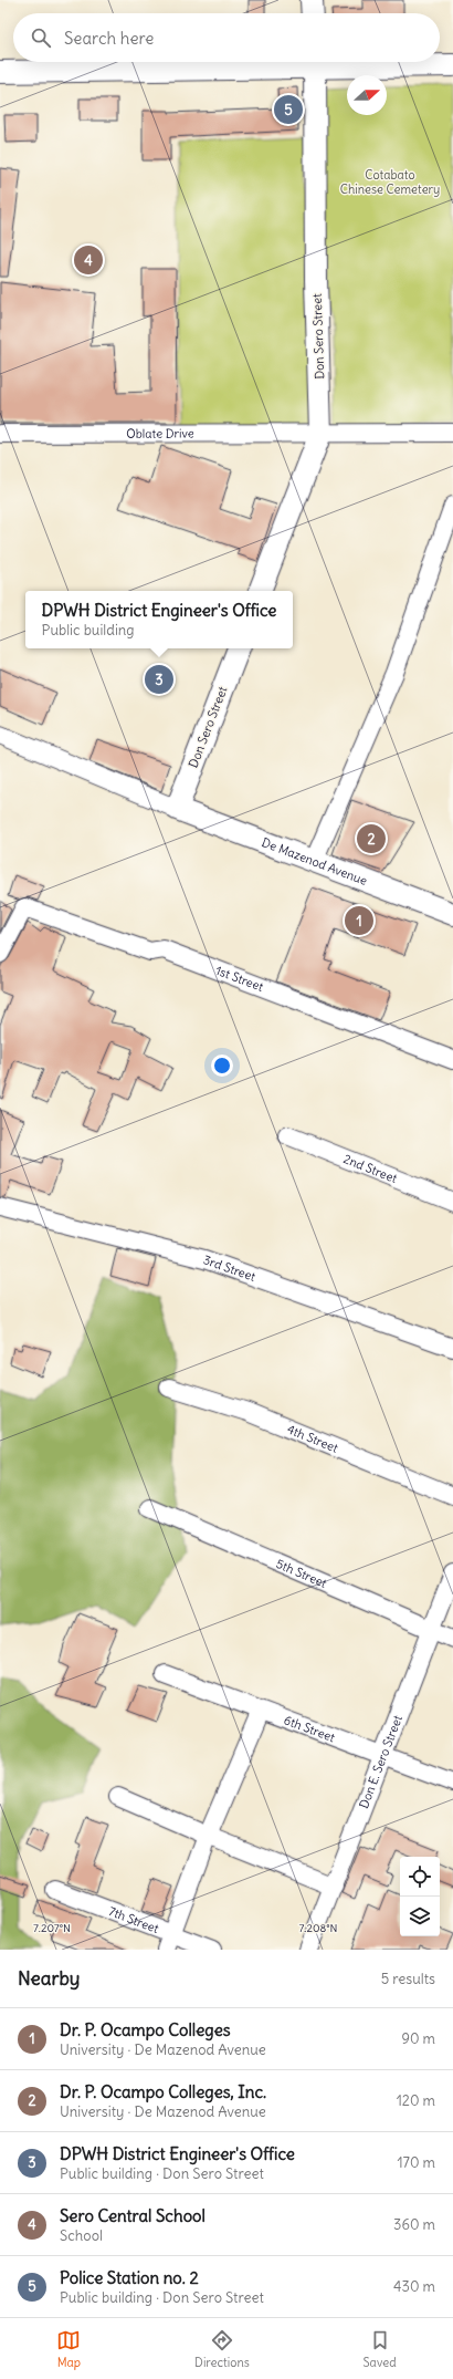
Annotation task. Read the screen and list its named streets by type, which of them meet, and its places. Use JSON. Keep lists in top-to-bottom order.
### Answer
{
  "streets": {
    "main road": ["Don Sero Street", "De Mazenod Avenue"],
    "street": [
      "Oblate Drive",
      "1st Street",
      "2nd Street",
      "3rd Street",
      "4th Street",
      "5th Street",
      "6th Street",
      "Don E. Sero Street",
      "7th Street"
    ]
  },
  "crossings": [
    ["Don Sero Street", "Oblate Drive"],
    ["Don Sero Street", "De Mazenod Avenue"],
    ["5th Street", "Don E. Sero Street"],
    ["6th Street", "Don E. Sero Street"]
  ],
  "parks": ["Cotabato Chinese Cemetery"],
  "north": "right",
  "page": {
    "search": "Search here",
    "pins": [
      "5",
      "4",
      "3",
      "2",
      "1"
    ],
    "popup": ["DPWH District Engineer's Office", "Public building"],
    "heading": ["Nearby", "5 results"],
    "list": [
      {
        "mark": "1",
        "name": "Dr. P. Ocampo Colleges",
        "note": "University · De Mazenod Avenue",
        "value": "90 m"
      },
      {
        "mark": "2",
        "name": "Dr. P. Ocampo Colleges, Inc.",
        "note": "University · De Mazenod Avenue",
        "value": "120 m"
      },
      {
        "mark": "3",
        "name": "DPWH District Engineer's Office",
        "note": "Public building · Don Sero Street",
        "value": "170 m"
      },
      {
        "mark": "4",
        "name": "Sero Central School",
        "note": "School",
        "value": "360 m"
      },
      {
        "mark": "5",
        "name": "Police Station no. 2",
        "note": "Public building · Don Sero Street",
        "value": "430 m"
      }
    ],
    "nav": ["Map", "Directions", "Saved"]
  },
  "coordinates": ["7.207°N", "7.208°N"]
}
